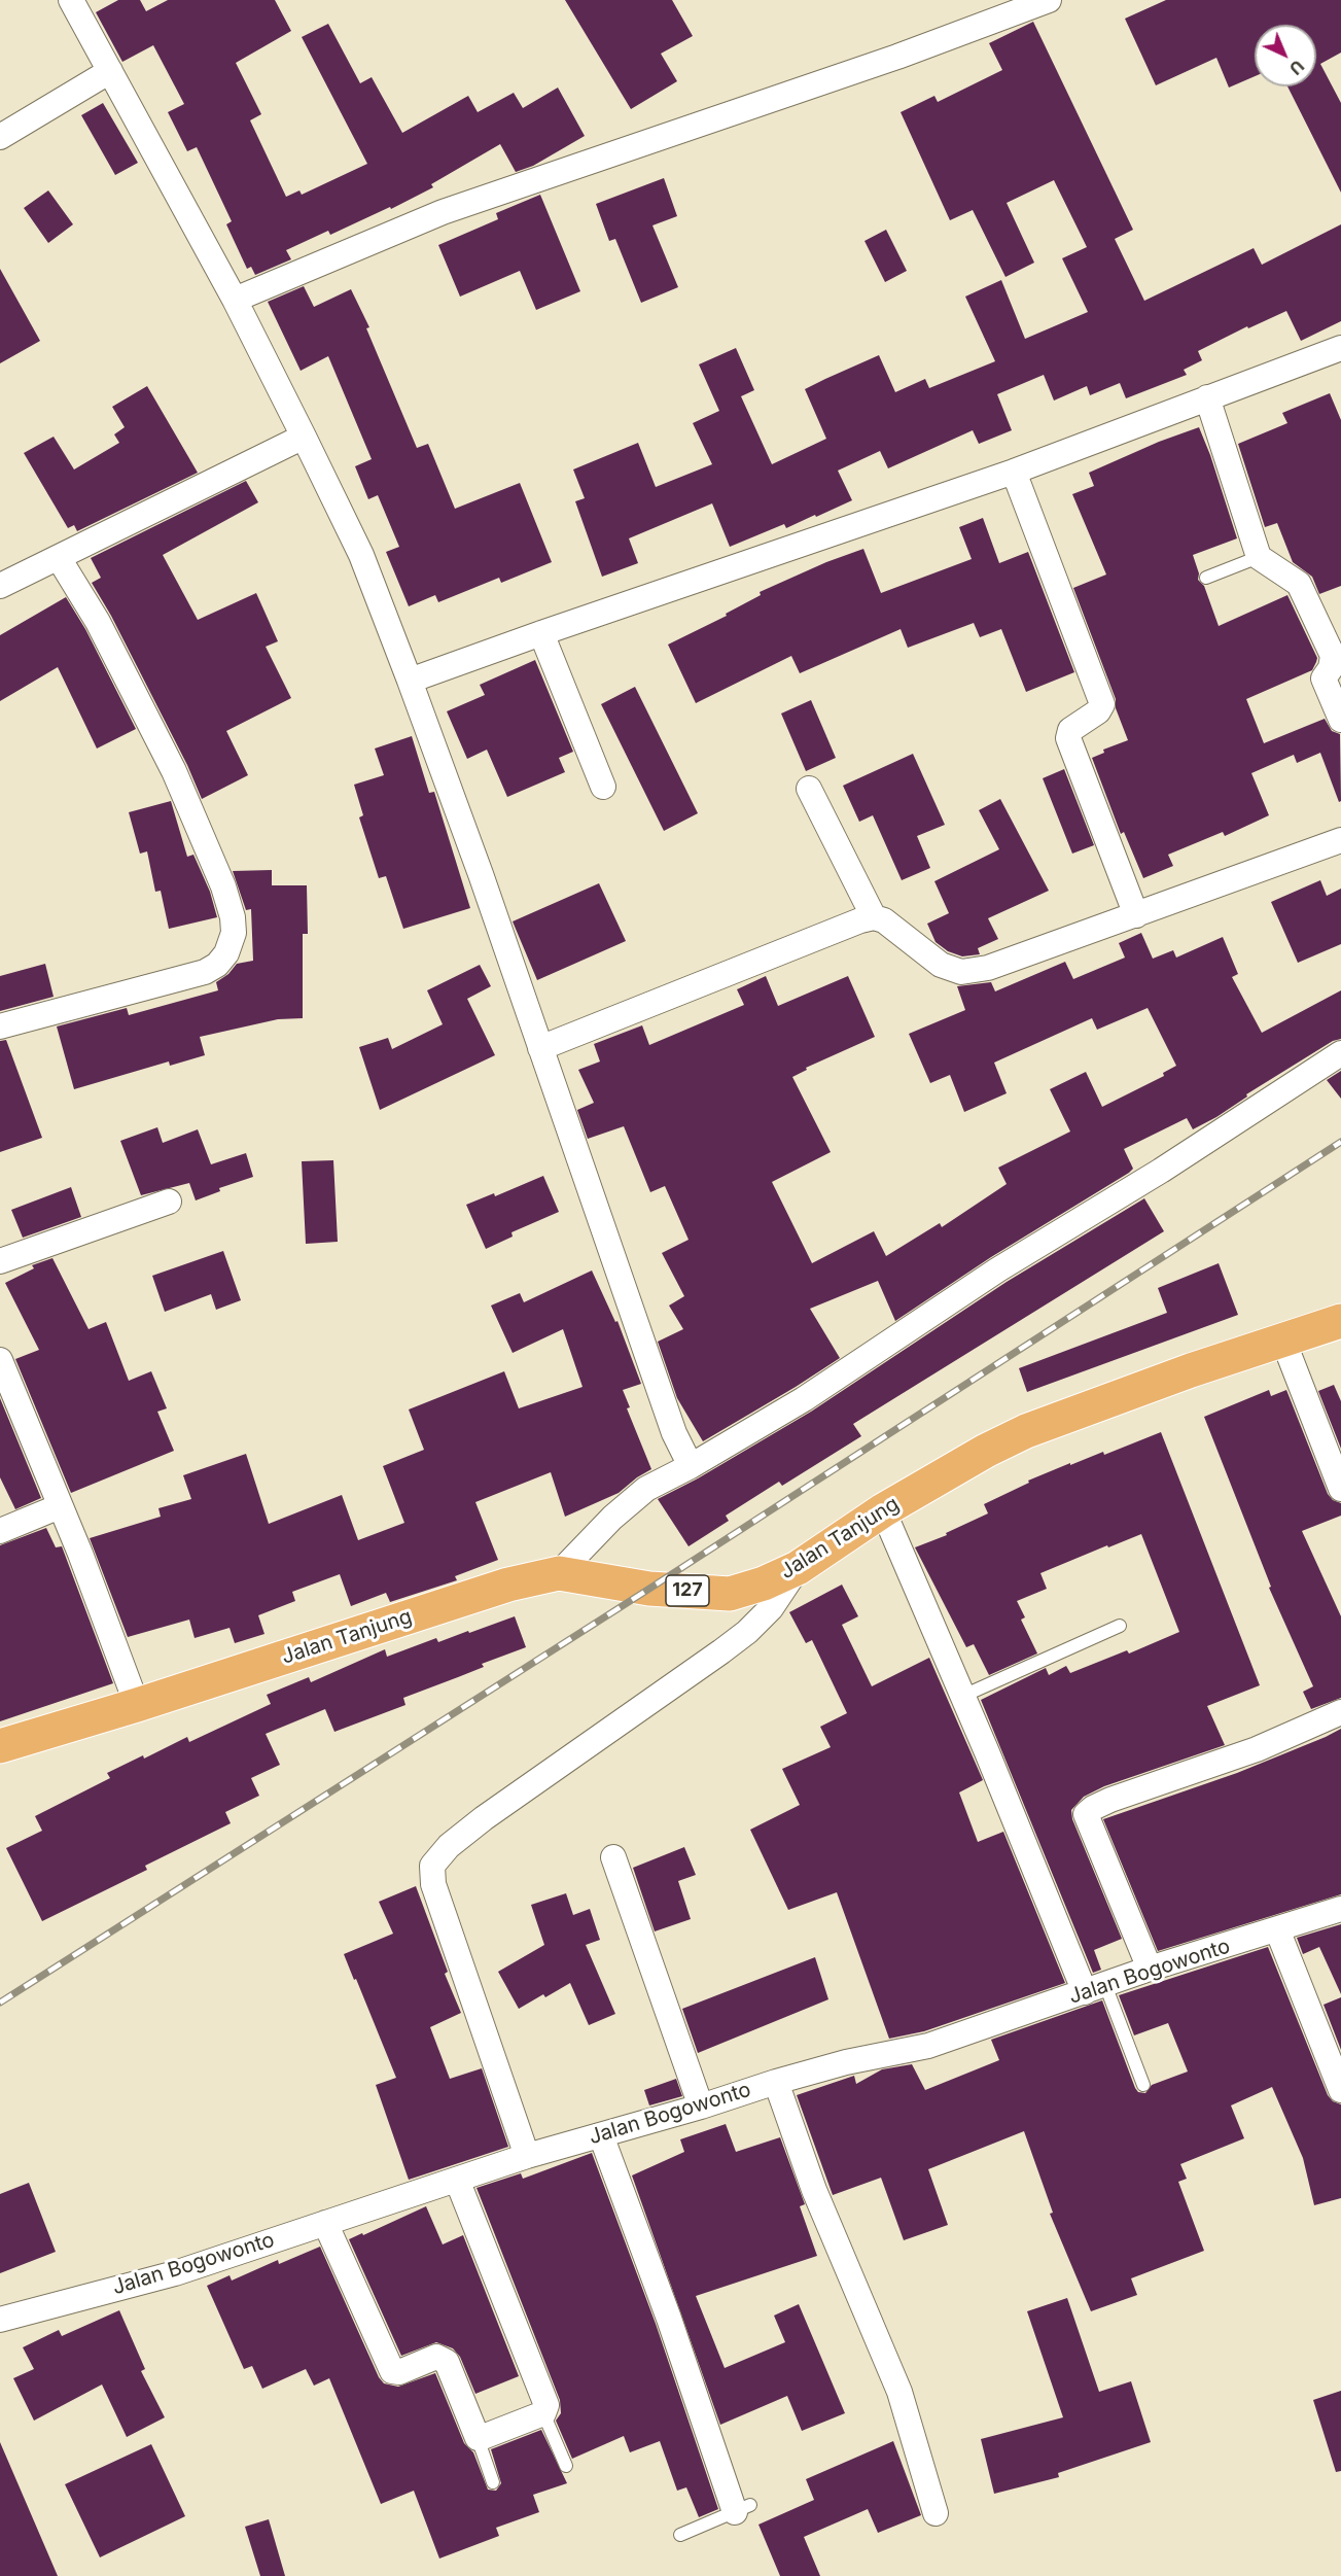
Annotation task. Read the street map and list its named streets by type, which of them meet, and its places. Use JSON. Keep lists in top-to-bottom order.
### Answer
{
  "streets": {
    "main road": ["Jalan Tanjung", "127"],
    "street": ["Jalan Bogowonto"]
  },
  "north": "bottom right"
}
